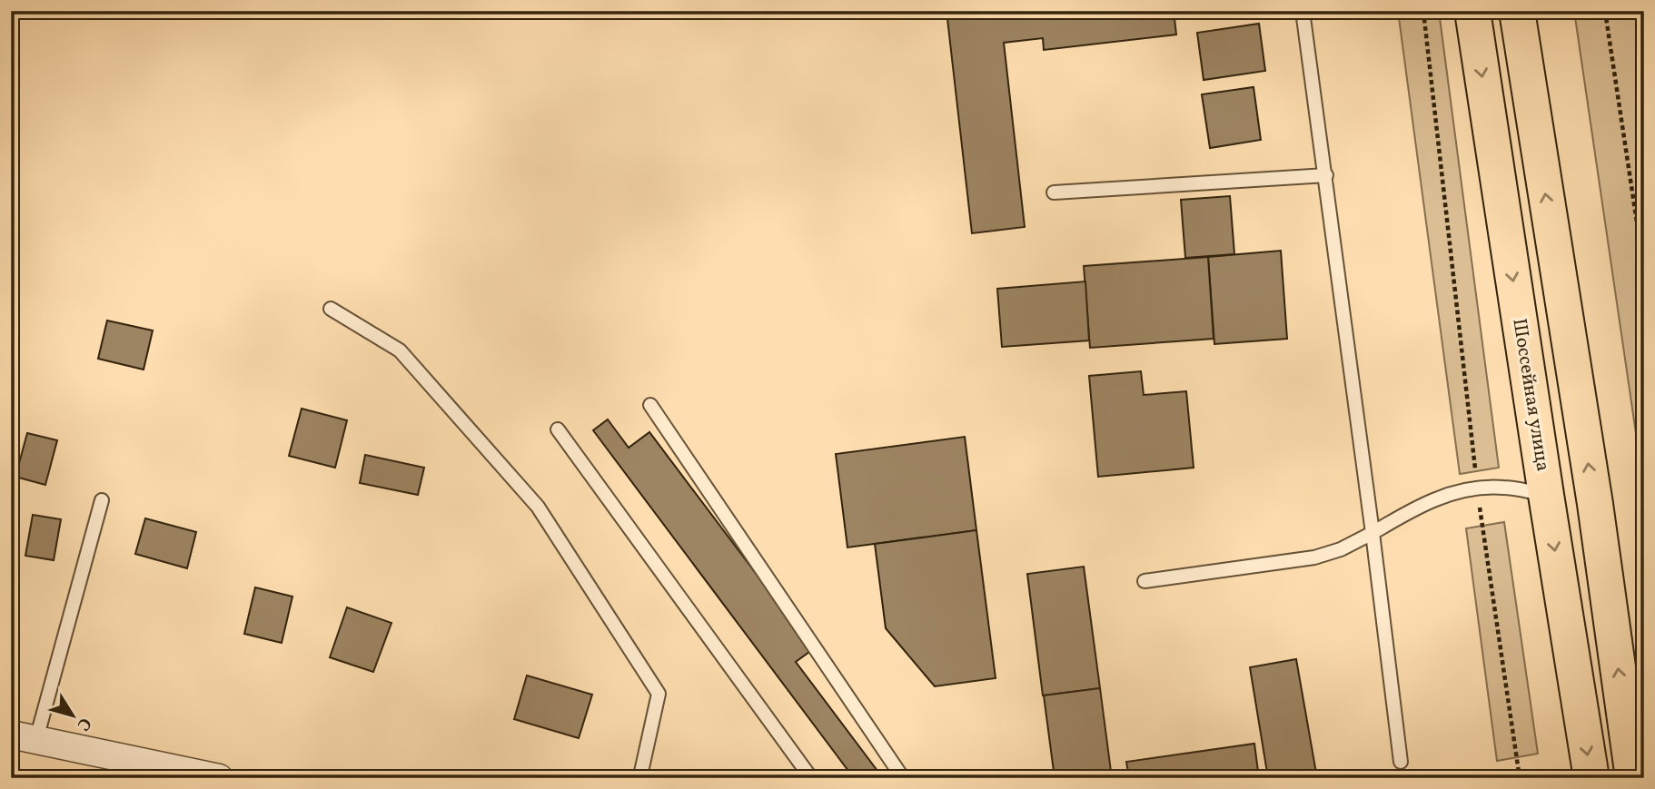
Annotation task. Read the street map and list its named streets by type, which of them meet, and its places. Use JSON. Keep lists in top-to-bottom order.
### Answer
{
  "streets": {
    "main road": ["Шоссейная улица"]
  },
  "north": "bottom right"
}
